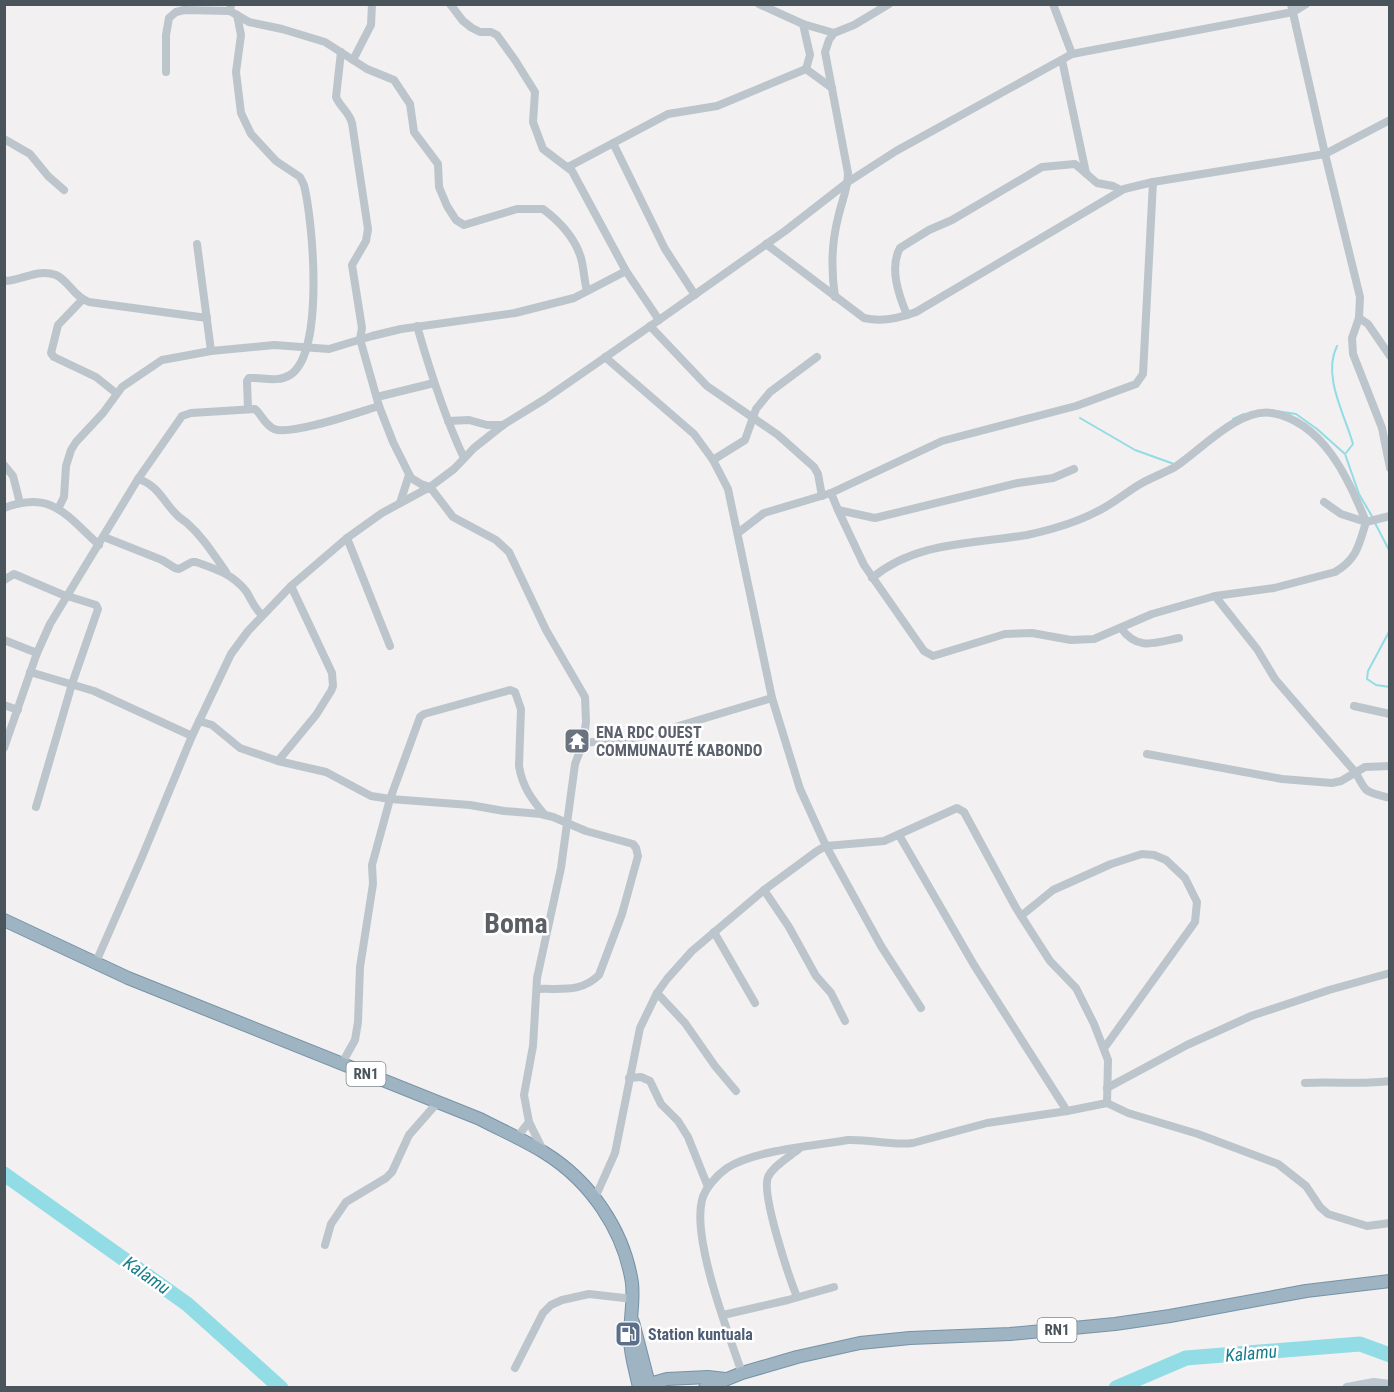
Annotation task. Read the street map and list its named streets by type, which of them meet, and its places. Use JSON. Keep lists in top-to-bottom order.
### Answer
{
  "streets": {
    "highway": ["RN1"]
  },
  "districts": ["Boma"],
  "water": ["Kalamu"],
  "places": {
    "temple": ["ENA RDC OUEST COMMUNAUTÉ KABONDO"],
    "fuel station": ["Station kuntuala"]
  }
}
